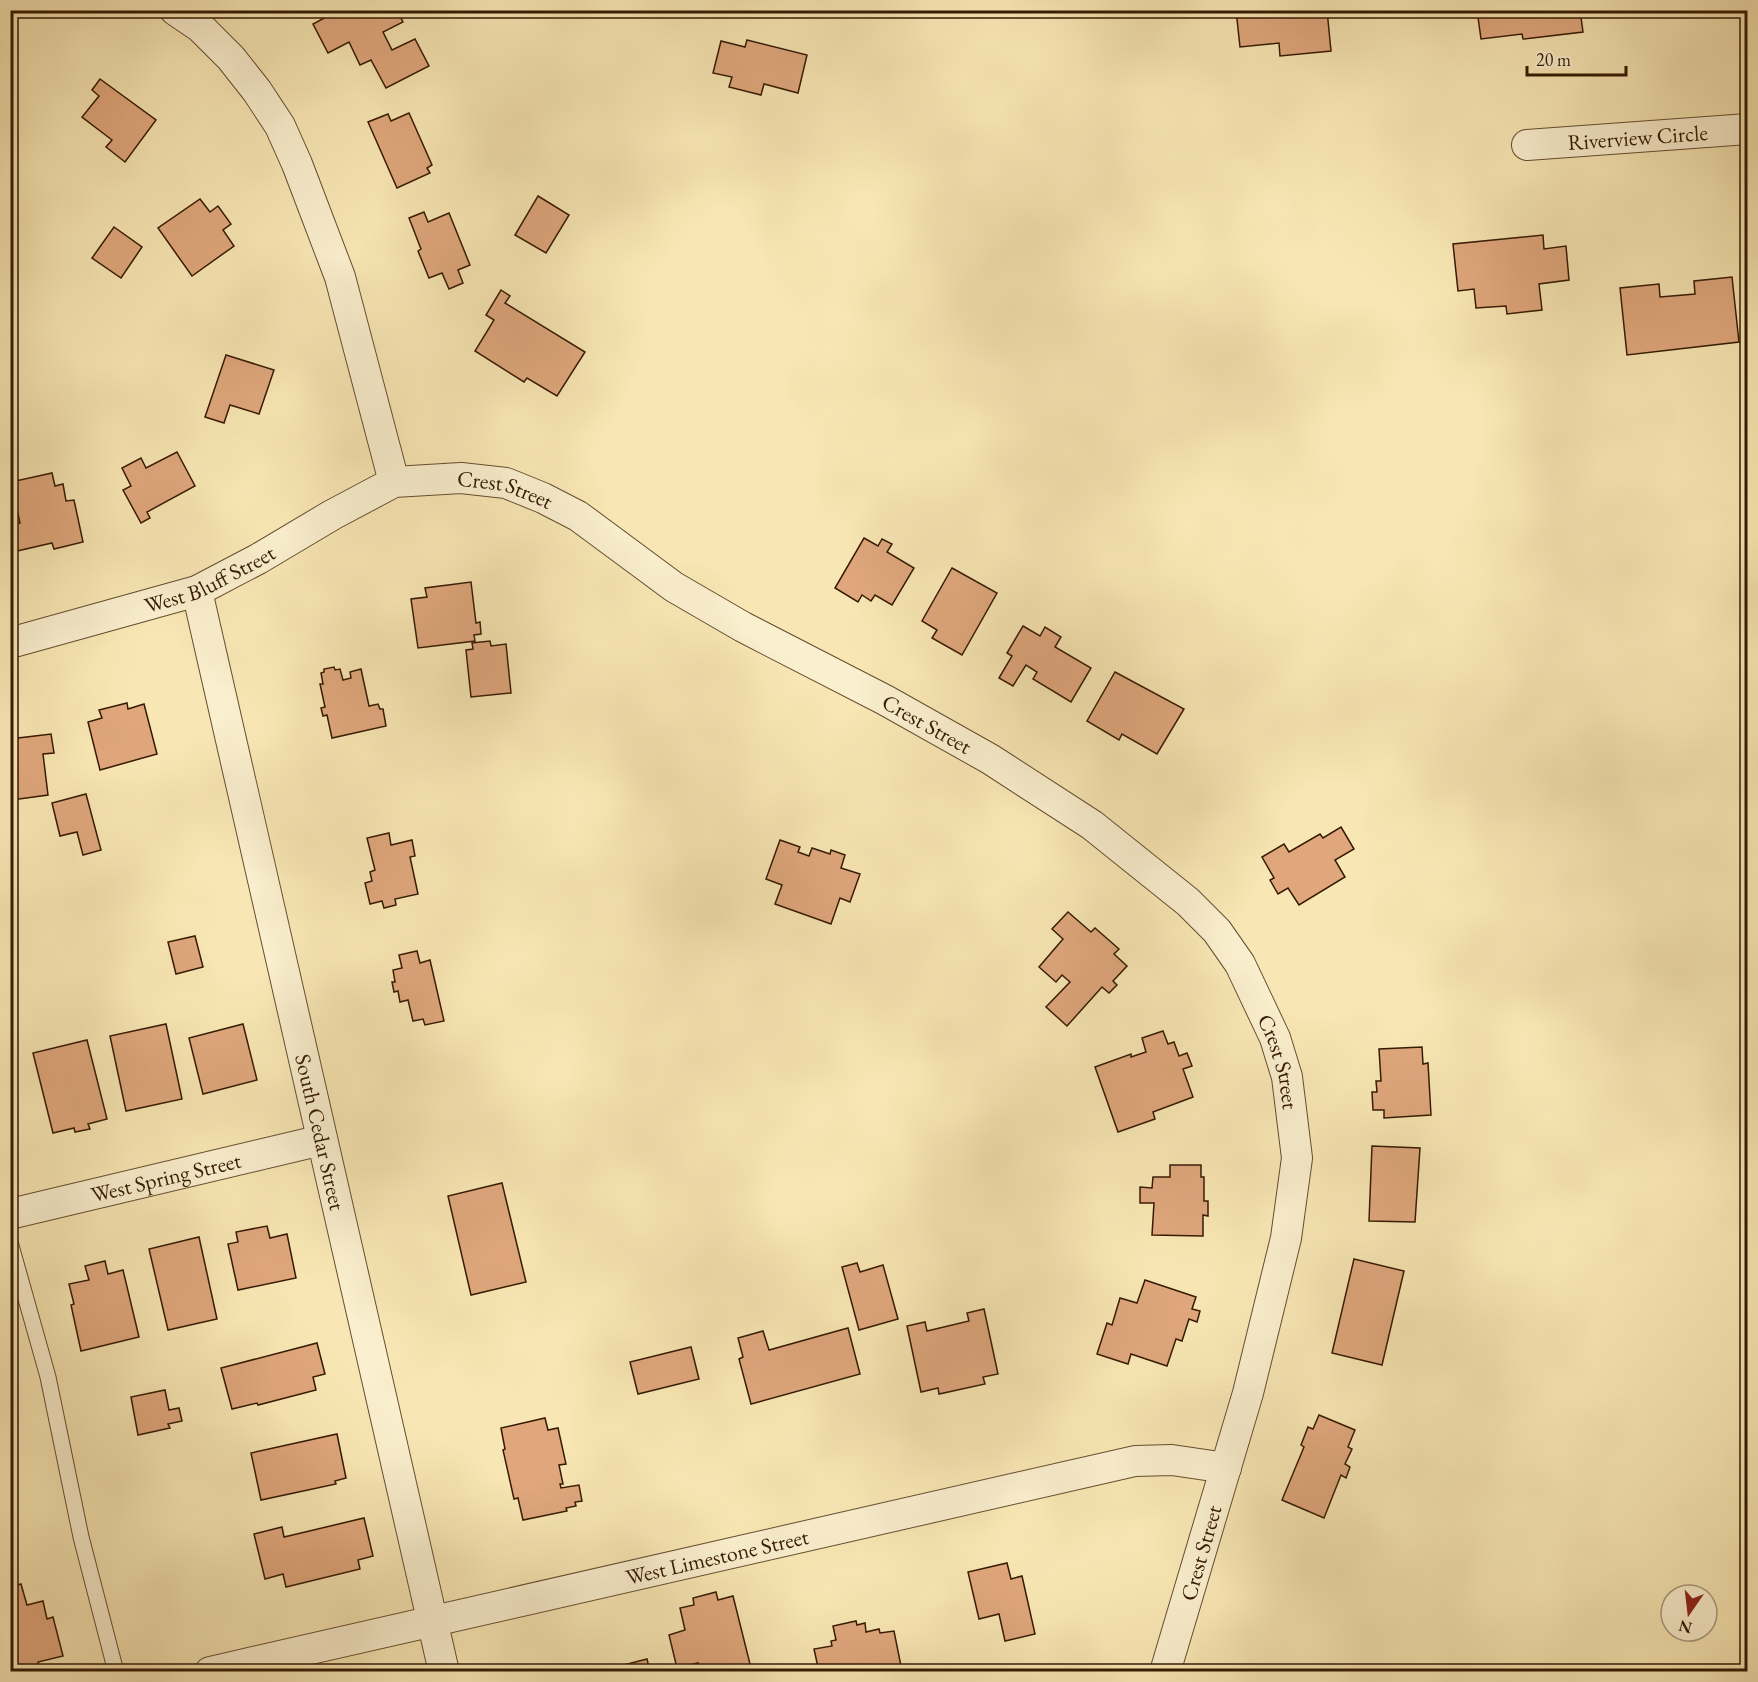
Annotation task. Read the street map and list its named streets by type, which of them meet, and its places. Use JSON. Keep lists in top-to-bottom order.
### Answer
{
  "streets": {
    "street": [
      "Riverview Circle",
      "Crest Street",
      "West Bluff Street",
      "South Cedar Street",
      "West Spring Street",
      "West Limestone Street"
    ]
  },
  "crossings": [
    ["Crest Street", "West Bluff Street"],
    ["Crest Street", "West Limestone Street"],
    ["West Bluff Street", "South Cedar Street"],
    ["South Cedar Street", "West Spring Street"],
    ["South Cedar Street", "West Limestone Street"]
  ],
  "scale_bar": "20 m",
  "north": "bottom"
}
